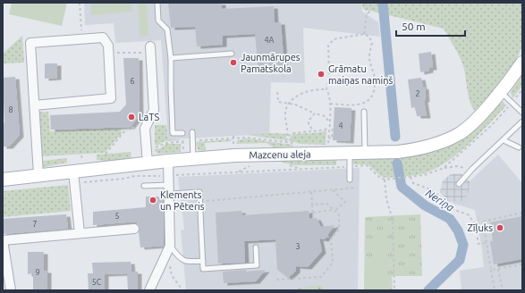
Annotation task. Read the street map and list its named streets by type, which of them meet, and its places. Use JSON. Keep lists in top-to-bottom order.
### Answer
{
  "streets": {
    "main road": ["Mazcenu aleja"]
  },
  "water": ["Neriņa"],
  "places": [
    "Jaunmārupes Pamatskola",
    "Grāmatu maiņas namiņš",
    "LaTS",
    "Klements un Pēteris",
    "Zīļuks"
  ],
  "house_numbers": [
    "4A",
    "6",
    "2",
    "8",
    "4",
    "5",
    "7",
    "3",
    "9",
    "5C"
  ],
  "scale_bar": "50 m"
}
